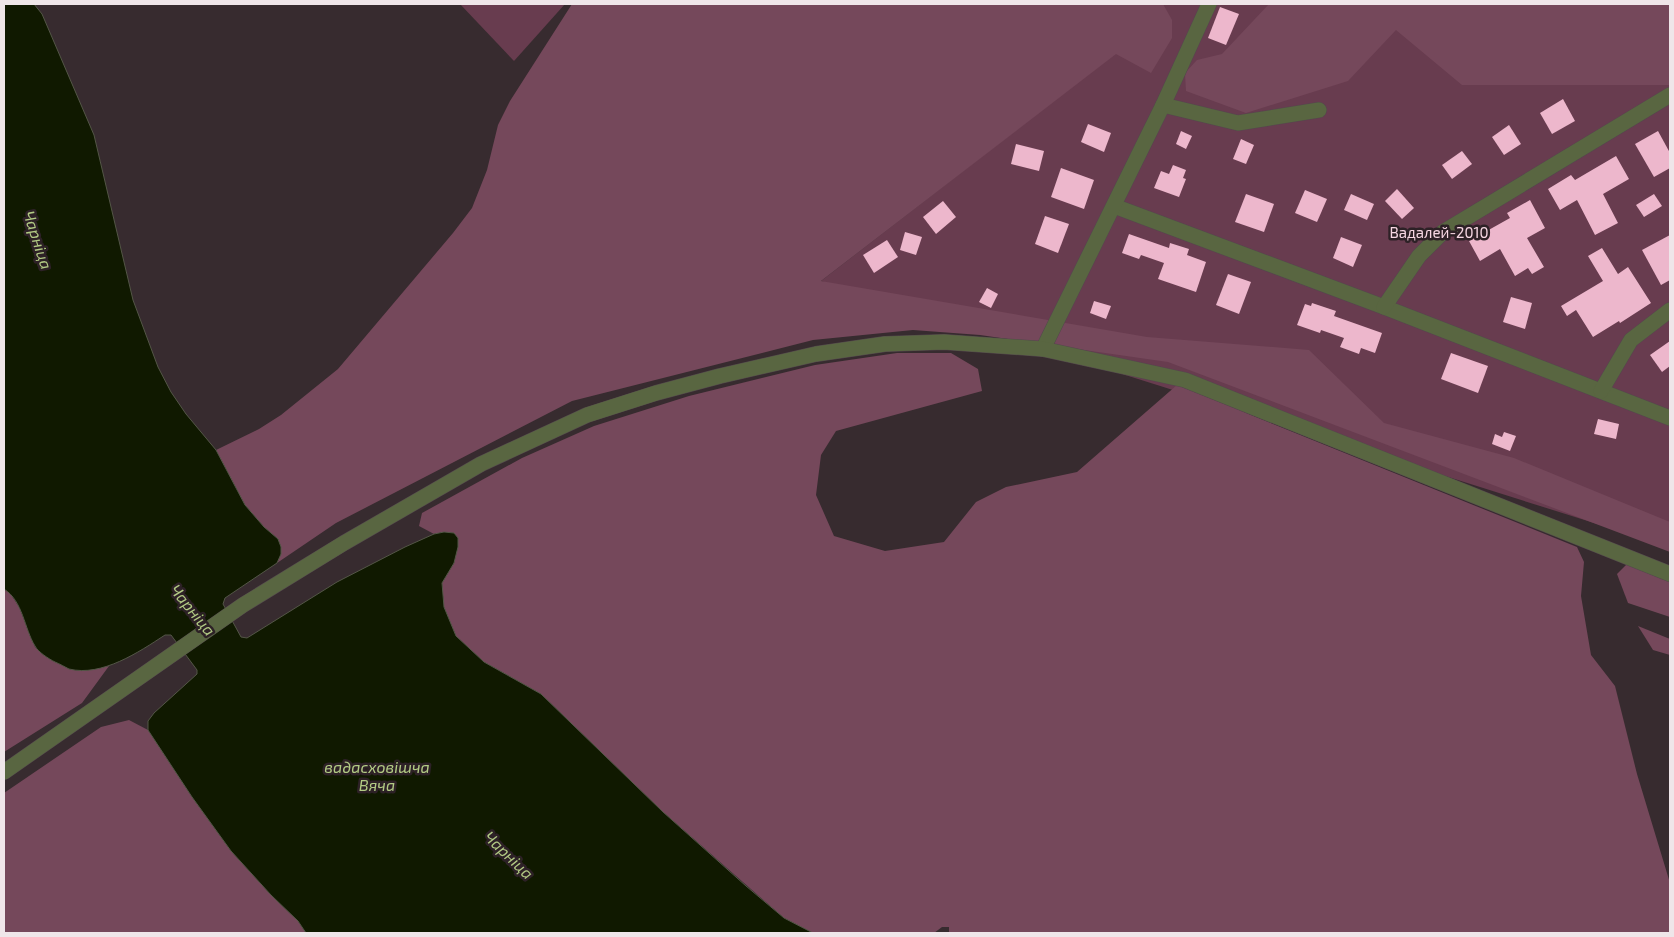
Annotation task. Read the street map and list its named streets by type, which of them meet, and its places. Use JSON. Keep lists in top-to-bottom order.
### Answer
{
  "water": ["Чарніца", "вадасховішча Вяча"],
  "parks": ["Вадалей-2010"]
}
